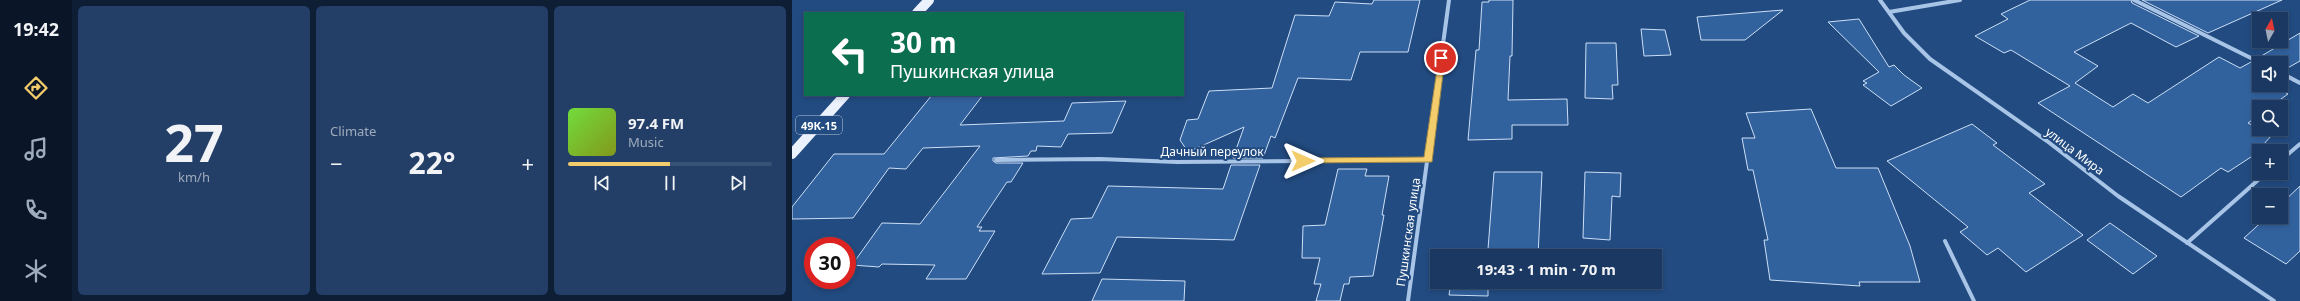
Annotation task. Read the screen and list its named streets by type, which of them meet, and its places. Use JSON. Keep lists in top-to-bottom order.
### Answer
{
  "streets": {
    "main road": ["49К-15"],
    "street": ["Дачный переулок", "улица Мира", "Пушкинская улица"]
  },
  "crossings": [
    ["Дачный переулок", "Пушкинская улица"]
  ],
  "north": "top",
  "page": {
    "tabs": "19:42",
    "tile": [
      ["27", "km/h"],
      "Climate"
    ],
    "map_buttons": ["+", "−"],
    "turn": ["30 m", "Пушкинская улица"],
    "song": ["97.4 FM", "Music"],
    "heat": ["−", "22°", "+"],
    "limit": "30",
    "trip": "19:43 · 1 min · 70 m"
  }
}
